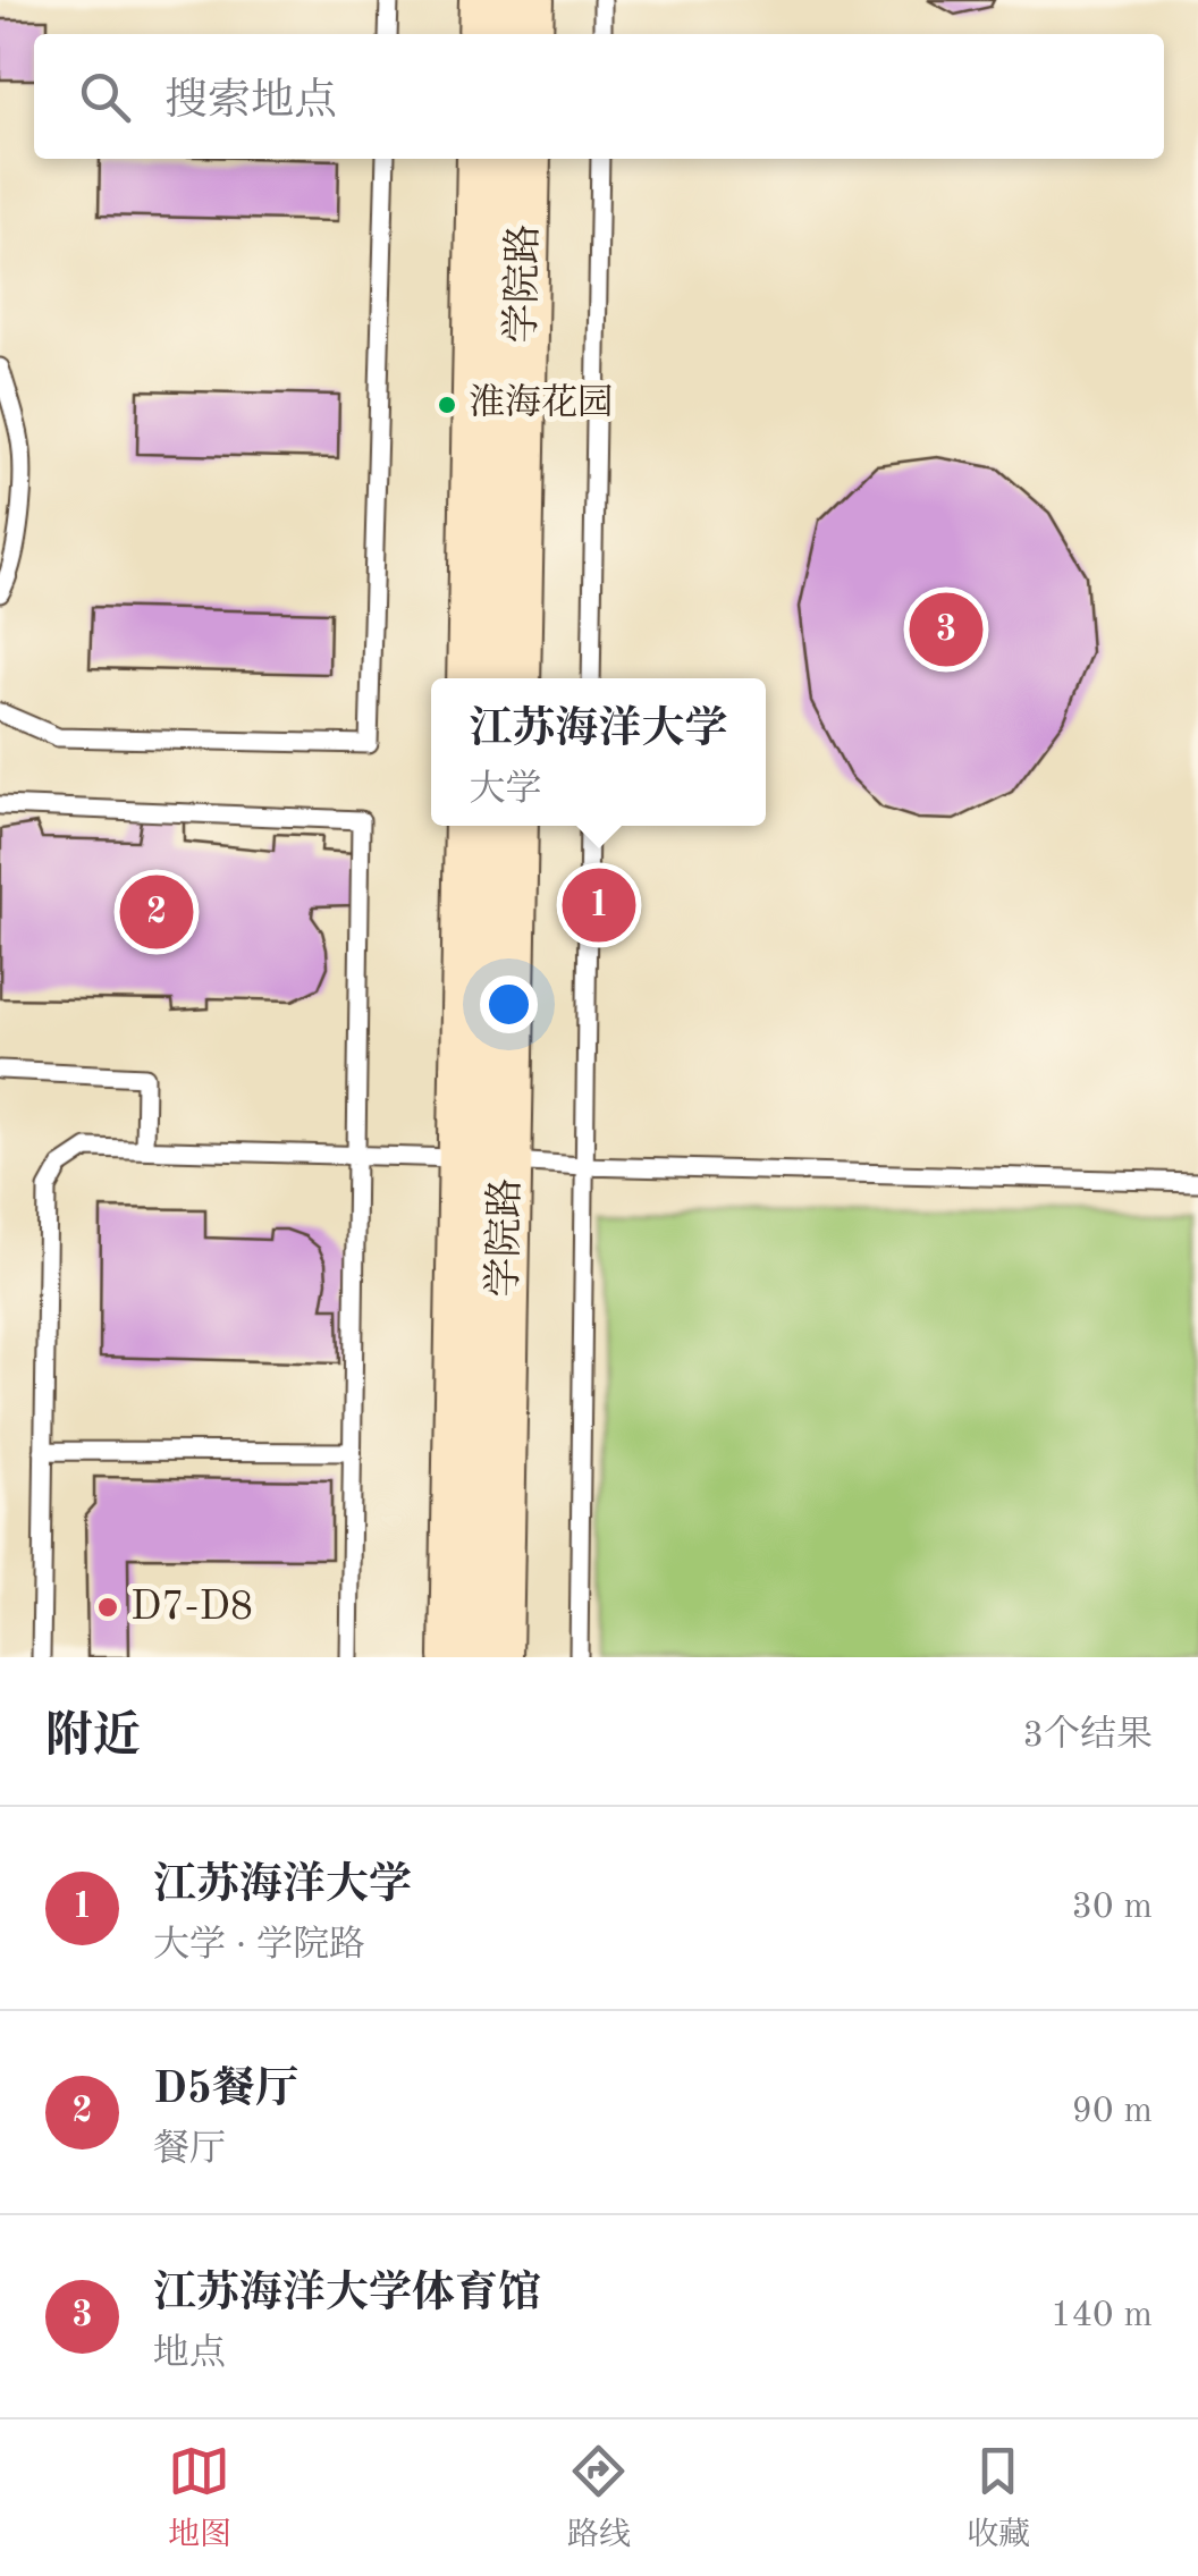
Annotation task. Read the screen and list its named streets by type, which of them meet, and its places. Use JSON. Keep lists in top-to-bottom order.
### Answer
{
  "streets": {
    "main road": ["学院路"]
  },
  "places": ["淮海花园", "D7-D8"],
  "page": {
    "search": "搜索地点",
    "pins": ["3", "1", "2"],
    "popup": ["江苏海洋大学", "大学"],
    "heading": ["附近", "3个结果"],
    "list": [
      {
        "mark": "1",
        "name": "江苏海洋大学",
        "note": "大学 · 学院路",
        "value": "30 m"
      },
      {
        "mark": "2",
        "name": "D5餐厅",
        "note": "餐厅",
        "value": "90 m"
      },
      {
        "mark": "3",
        "name": "江苏海洋大学体育馆",
        "note": "地点",
        "value": "140 m"
      }
    ],
    "nav": ["地图", "路线", "收藏"]
  }
}
